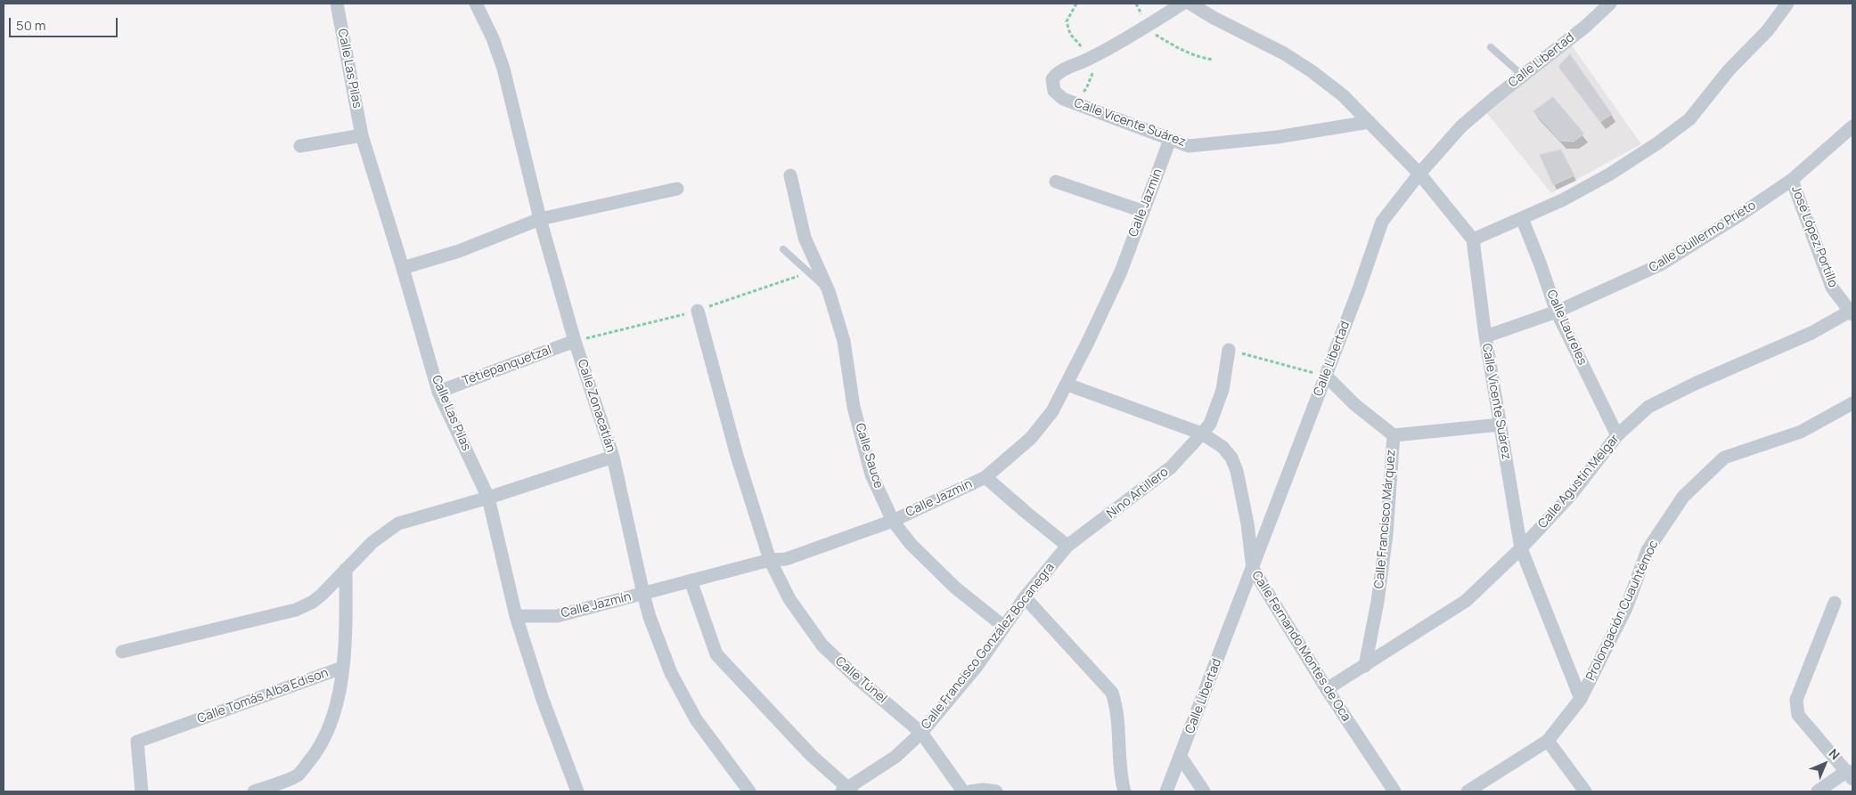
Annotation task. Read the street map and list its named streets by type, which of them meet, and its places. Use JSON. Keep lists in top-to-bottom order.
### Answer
{
  "streets": {
    "street": [
      "Calle Libertad",
      "Calle Las Pilas",
      "Calle Vicente Suárez",
      "Calle Jazmín",
      "Calle Guillermo Prieto",
      "José López Portillo",
      "Calle Laureles",
      "Tetiepanquetzal",
      "Calle Zonacatlán",
      "Calle Sauce",
      "Calle Agustín Melgar",
      "Nino Artillero",
      "Calle Francisco Márquez",
      "Prolongación Cuauhtémoc",
      "Calle Francisco González Bocanegra",
      "Calle Fernando Montes de Oca",
      "Calle Túnel",
      "Calle Tomás Alba Edison"
    ]
  },
  "crossings": [
    ["Calle Libertad", "Calle Francisco Márquez"],
    ["Calle Libertad", "Calle Fernando Montes de Oca"],
    ["Calle Las Pilas", "Calle Jazmín"],
    ["Calle Las Pilas", "Tetiepanquetzal"],
    ["Calle Vicente Suárez", "Calle Jazmín"],
    ["Calle Vicente Suárez", "Calle Guillermo Prieto"],
    ["Calle Vicente Suárez", "Calle Agustín Melgar"],
    ["Calle Vicente Suárez", "Prolongación Cuauhtémoc"],
    ["Calle Jazmín", "Calle Zonacatlán"],
    ["Calle Jazmín", "Calle Sauce"],
    ["Calle Jazmín", "Calle Fernando Montes de Oca"],
    ["Calle Jazmín", "Calle Túnel"],
    ["Calle Guillermo Prieto", "José López Portillo"],
    ["Calle Guillermo Prieto", "Calle Laureles"],
    ["José López Portillo", "Calle Agustín Melgar"],
    ["Calle Laureles", "Calle Agustín Melgar"],
    ["Tetiepanquetzal", "Calle Zonacatlán"],
    ["Calle Sauce", "Calle Francisco González Bocanegra"],
    ["Calle Agustín Melgar", "Calle Francisco Márquez"],
    ["Calle Agustín Melgar", "Calle Fernando Montes de Oca"],
    ["Nino Artillero", "Calle Francisco González Bocanegra"],
    ["Nino Artillero", "Calle Fernando Montes de Oca"],
    ["Calle Francisco González Bocanegra", "Calle Túnel"]
  ],
  "scale_bar": "50 m",
  "north": "top right"
}
